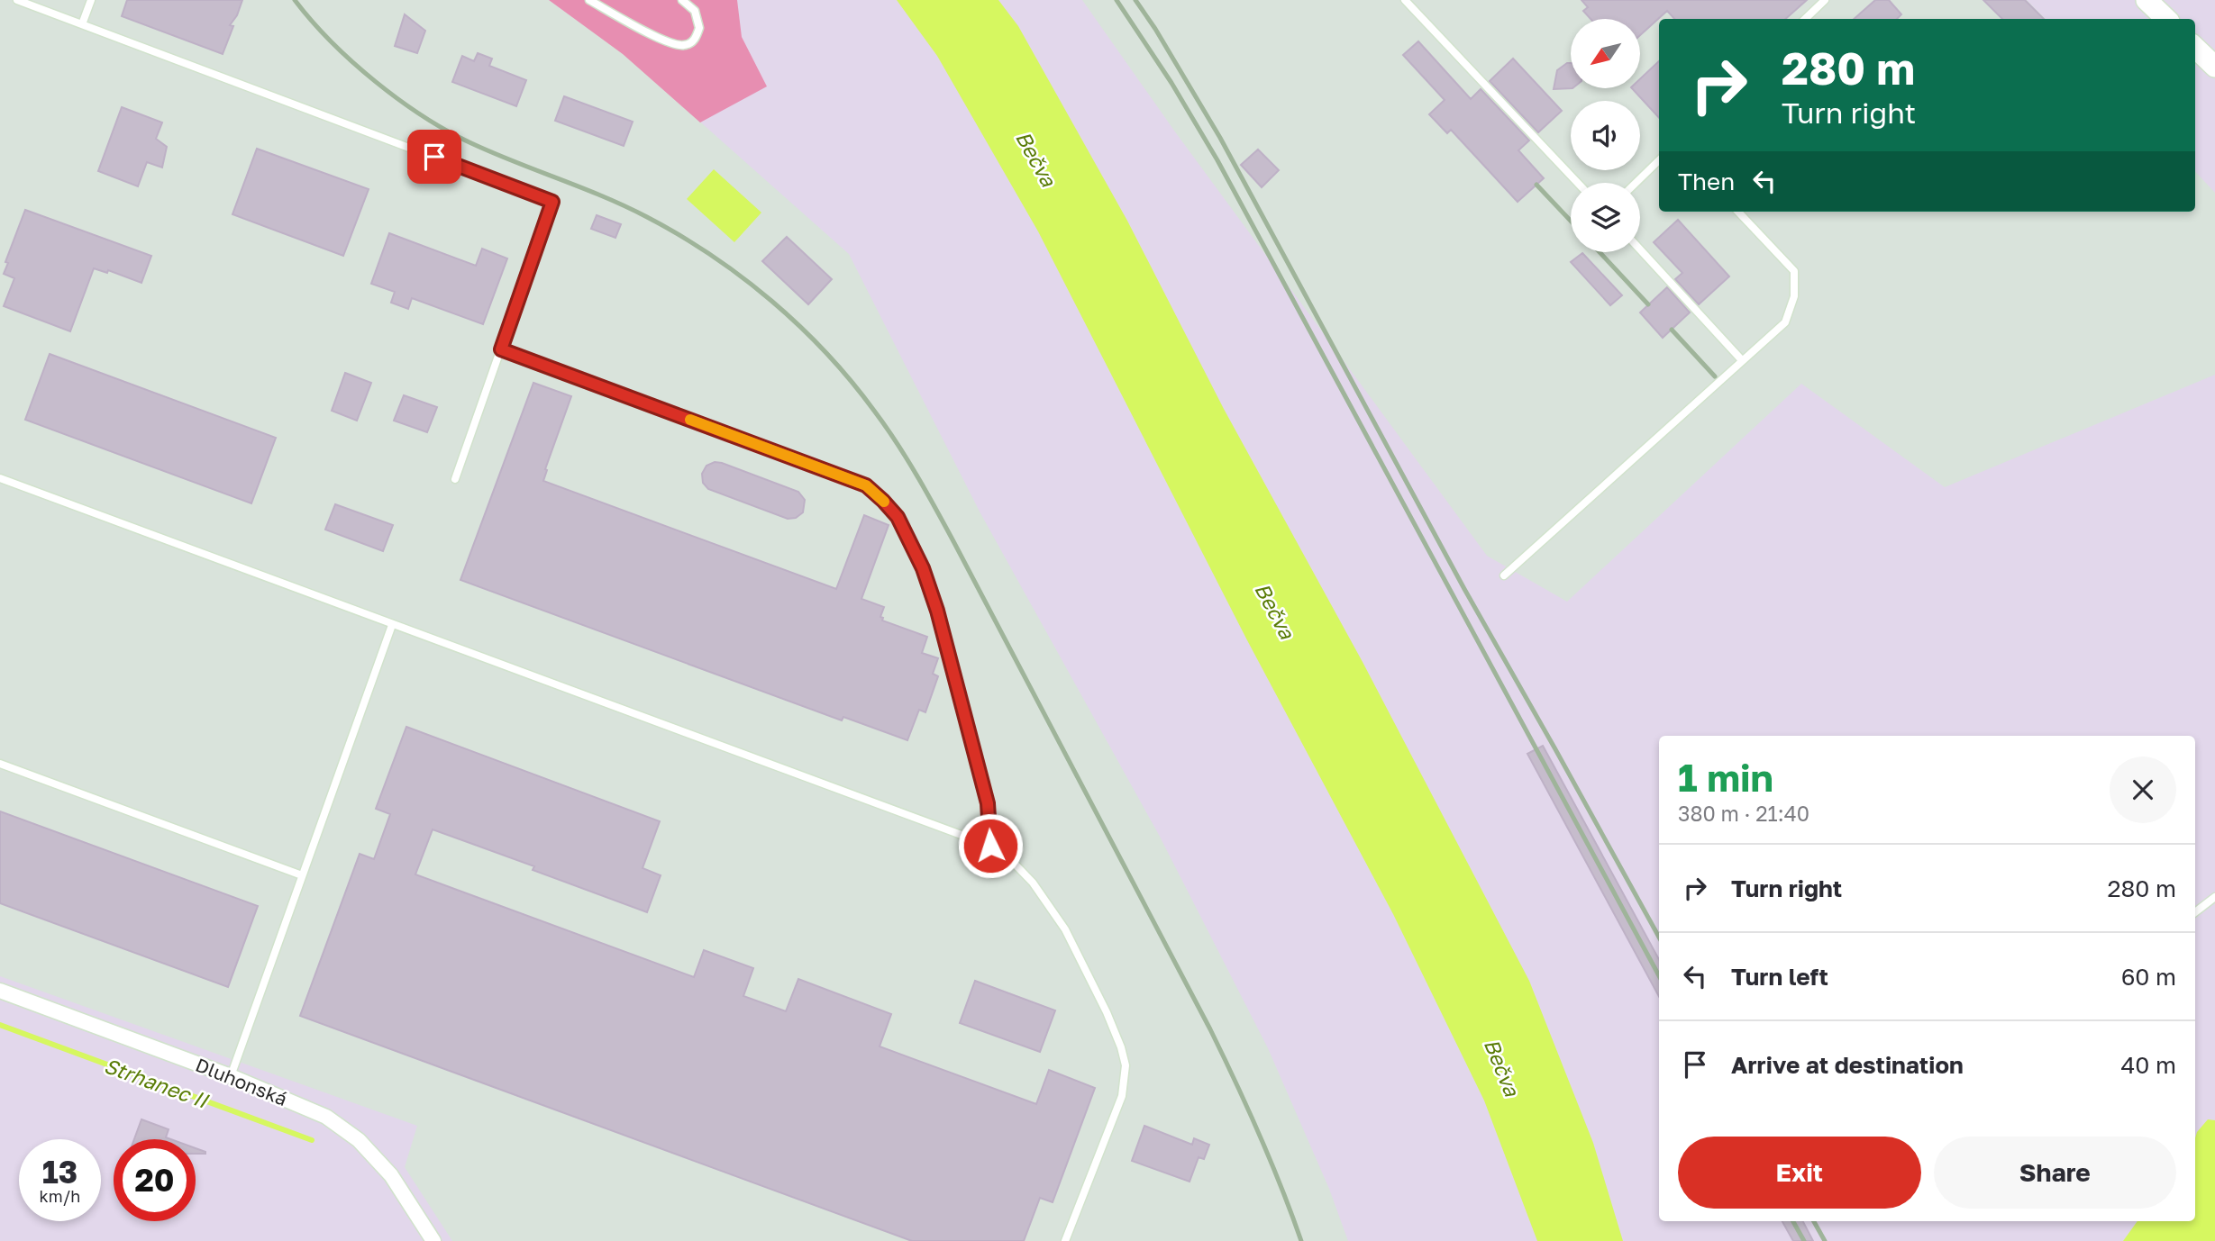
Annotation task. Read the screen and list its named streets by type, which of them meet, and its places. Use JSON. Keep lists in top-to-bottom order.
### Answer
{
  "streets": {
    "street": ["Dluhonská"]
  },
  "water": ["Bečva", "Strhanec II"],
  "north": "bottom left",
  "page": {
    "turn": ["280 m", "Turn right"],
    "then": "Then",
    "heading": ["1 min", "380 m · 21:40"],
    "list": [
      {
        "name": "Turn right",
        "value": "280 m"
      },
      {
        "name": "Turn left",
        "value": "60 m"
      },
      {
        "name": "Arrive at destination",
        "value": "40 m"
      }
    ],
    "buttons": ["Exit", "Share"],
    "speed": "13 km/h",
    "limit": "20"
  }
}
